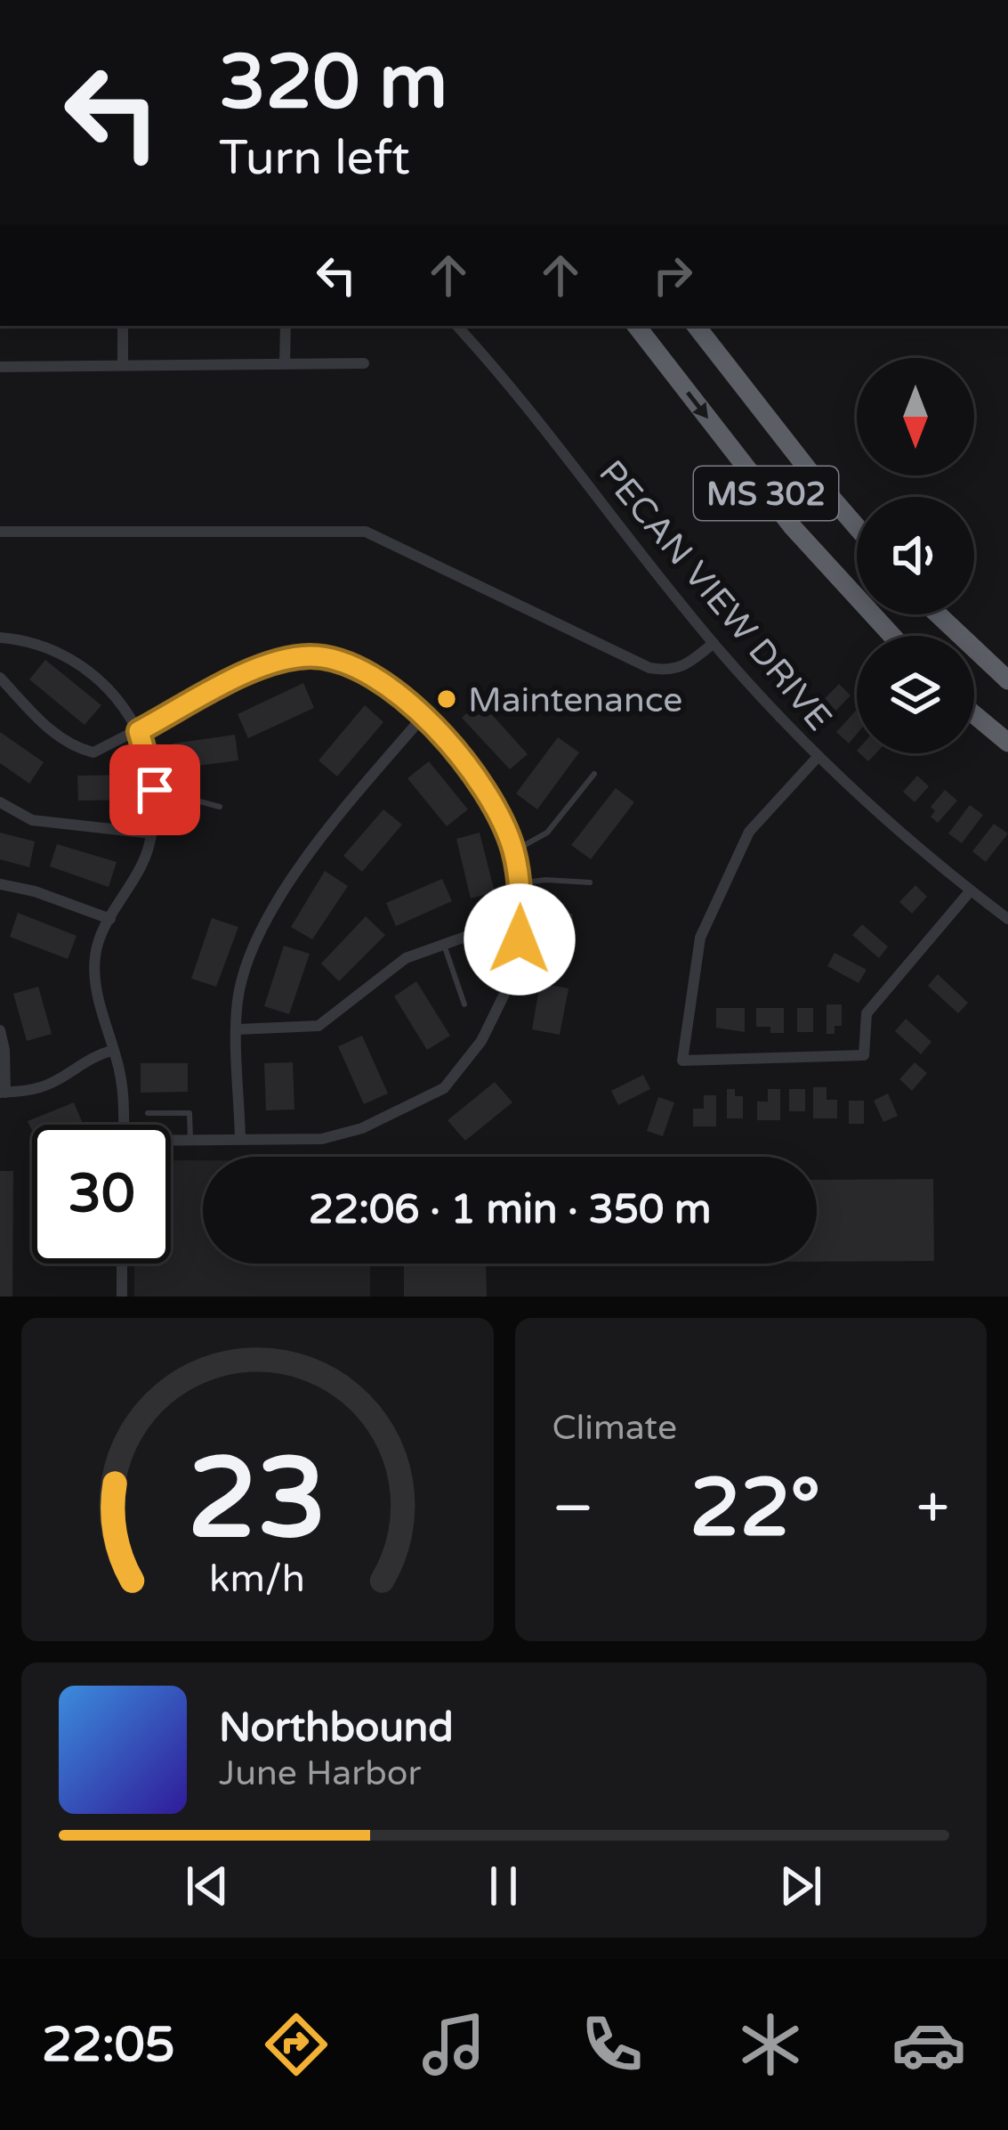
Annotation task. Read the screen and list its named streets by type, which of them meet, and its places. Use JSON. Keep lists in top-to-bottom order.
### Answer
{
  "streets": {
    "highway": ["MS 302"],
    "street": ["PECAN VIEW DRIVE"]
  },
  "places": ["Maintenance"],
  "north": "bottom",
  "page": {
    "turn": ["320 m", "Turn left"],
    "limit": "30",
    "trip": "22:06 · 1 min · 350 m",
    "tile": "Climate",
    "heat": ["−", "22°", "+"],
    "song": ["Northbound", "June Harbor"],
    "tabs": "22:05",
    "gauge": ["23", "km/h"]
  }
}
